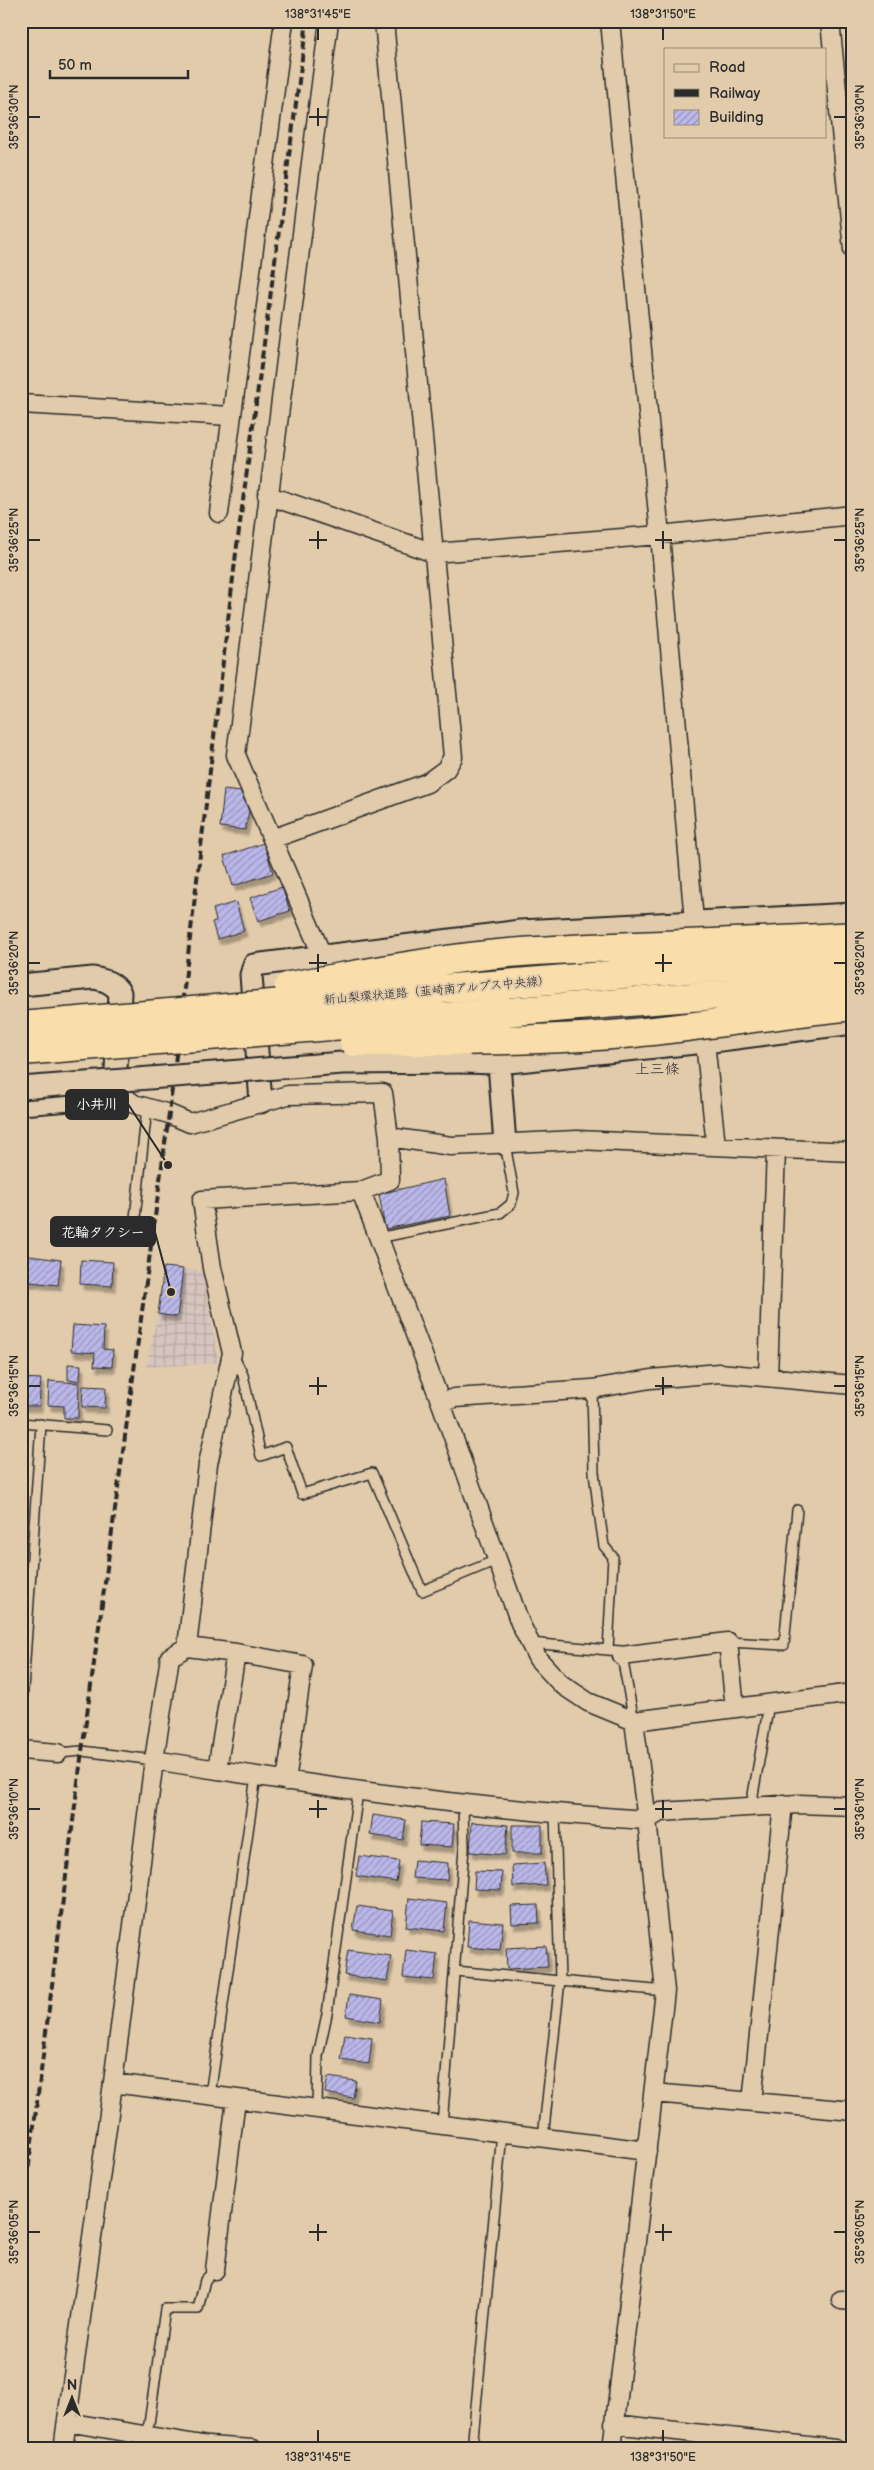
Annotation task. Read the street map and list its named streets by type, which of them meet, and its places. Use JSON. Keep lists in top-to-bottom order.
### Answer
{
  "streets": {
    "highway": ["新山梨環状道路（韮崎南アルプス中央線）"]
  },
  "districts": ["上三條"],
  "places": ["小井川", "花輪タクシー"],
  "legend": ["Road", "Railway", "Building"],
  "scale_bar": "50 m",
  "north": "top",
  "coordinates": [
    "138°31'45\"E",
    "138°31'50\"E",
    "35°36'30\"N",
    "35°36'25\"N",
    "35°36'20\"N",
    "35°36'15\"N",
    "35°36'10\"N",
    "35°36'05\"N"
  ]
}
